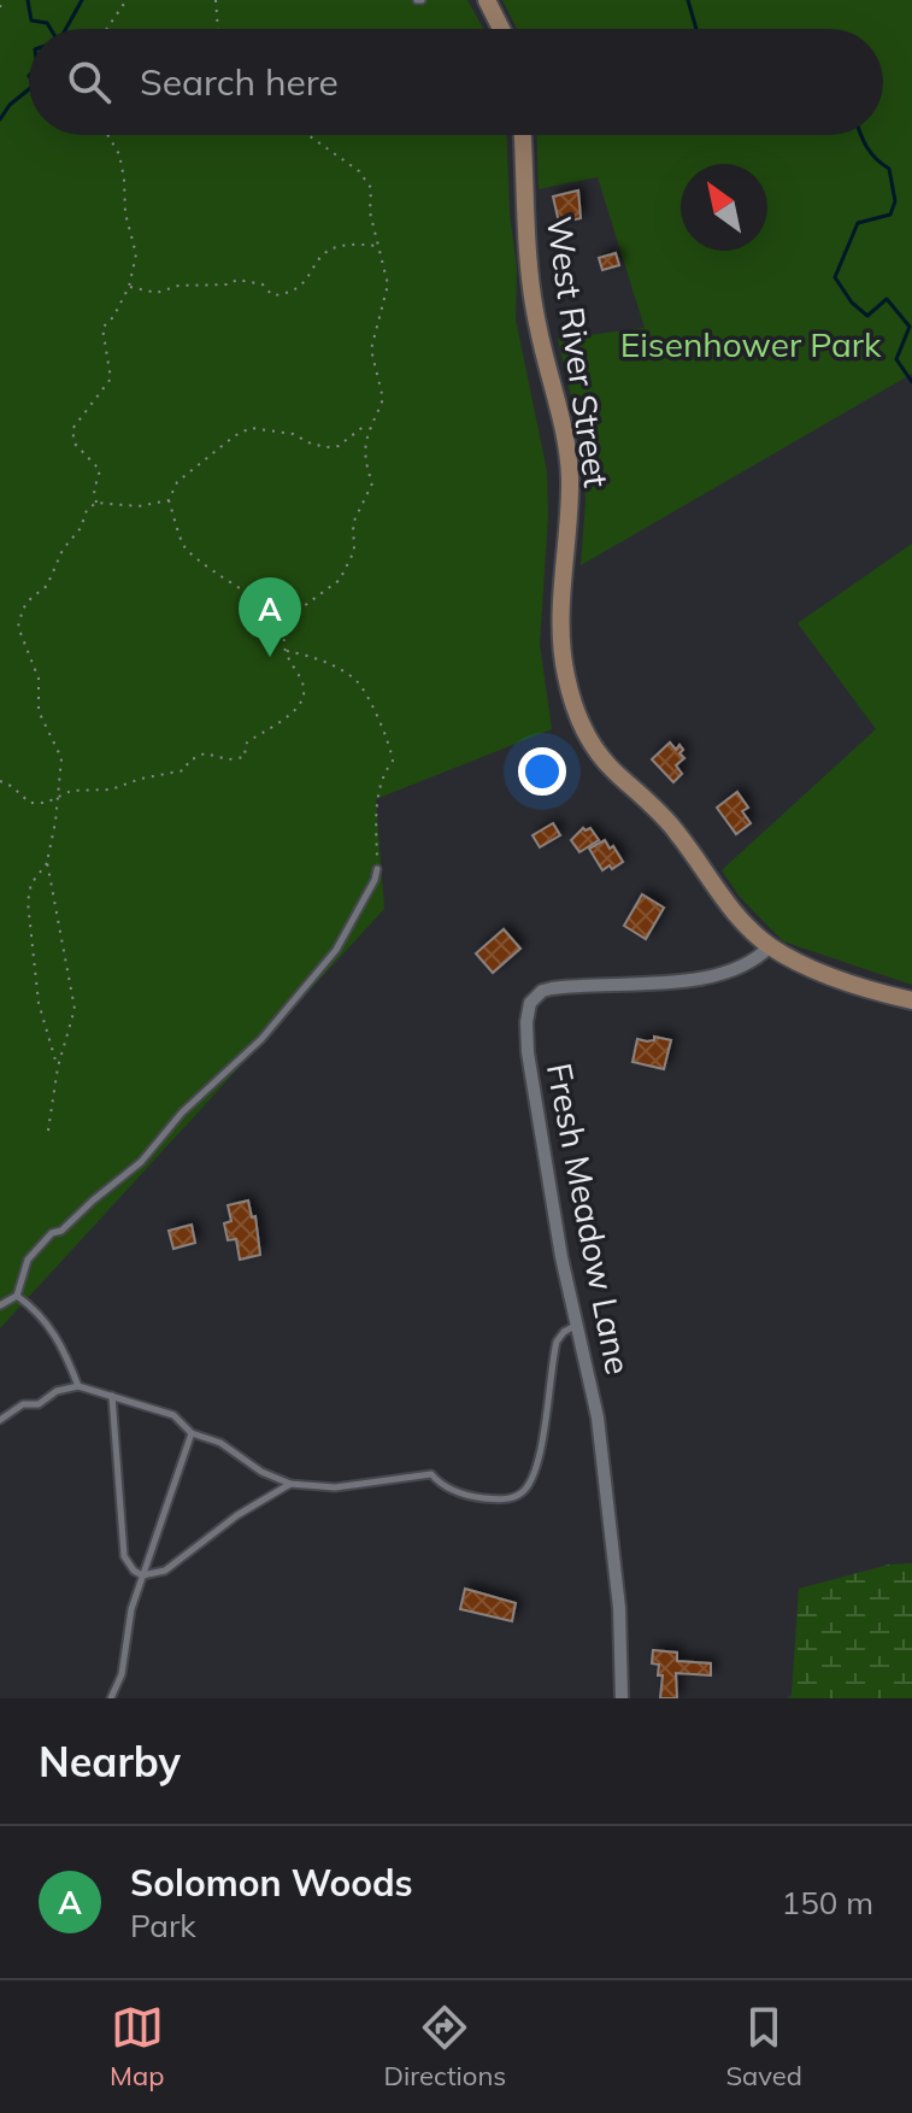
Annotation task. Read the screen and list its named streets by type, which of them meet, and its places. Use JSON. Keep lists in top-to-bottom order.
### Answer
{
  "streets": {
    "street": ["West River Street", "Fresh Meadow Lane"]
  },
  "crossings": [
    ["West River Street", "Fresh Meadow Lane"]
  ],
  "parks": ["Eisenhower Park"],
  "north": "top left",
  "page": {
    "search": "Search here",
    "pins": "A",
    "heading": "Nearby",
    "list": [
      {
        "mark": "A",
        "name": "Solomon Woods",
        "note": "Park",
        "value": "150 m"
      }
    ],
    "nav": ["Map", "Directions", "Saved"]
  }
}
